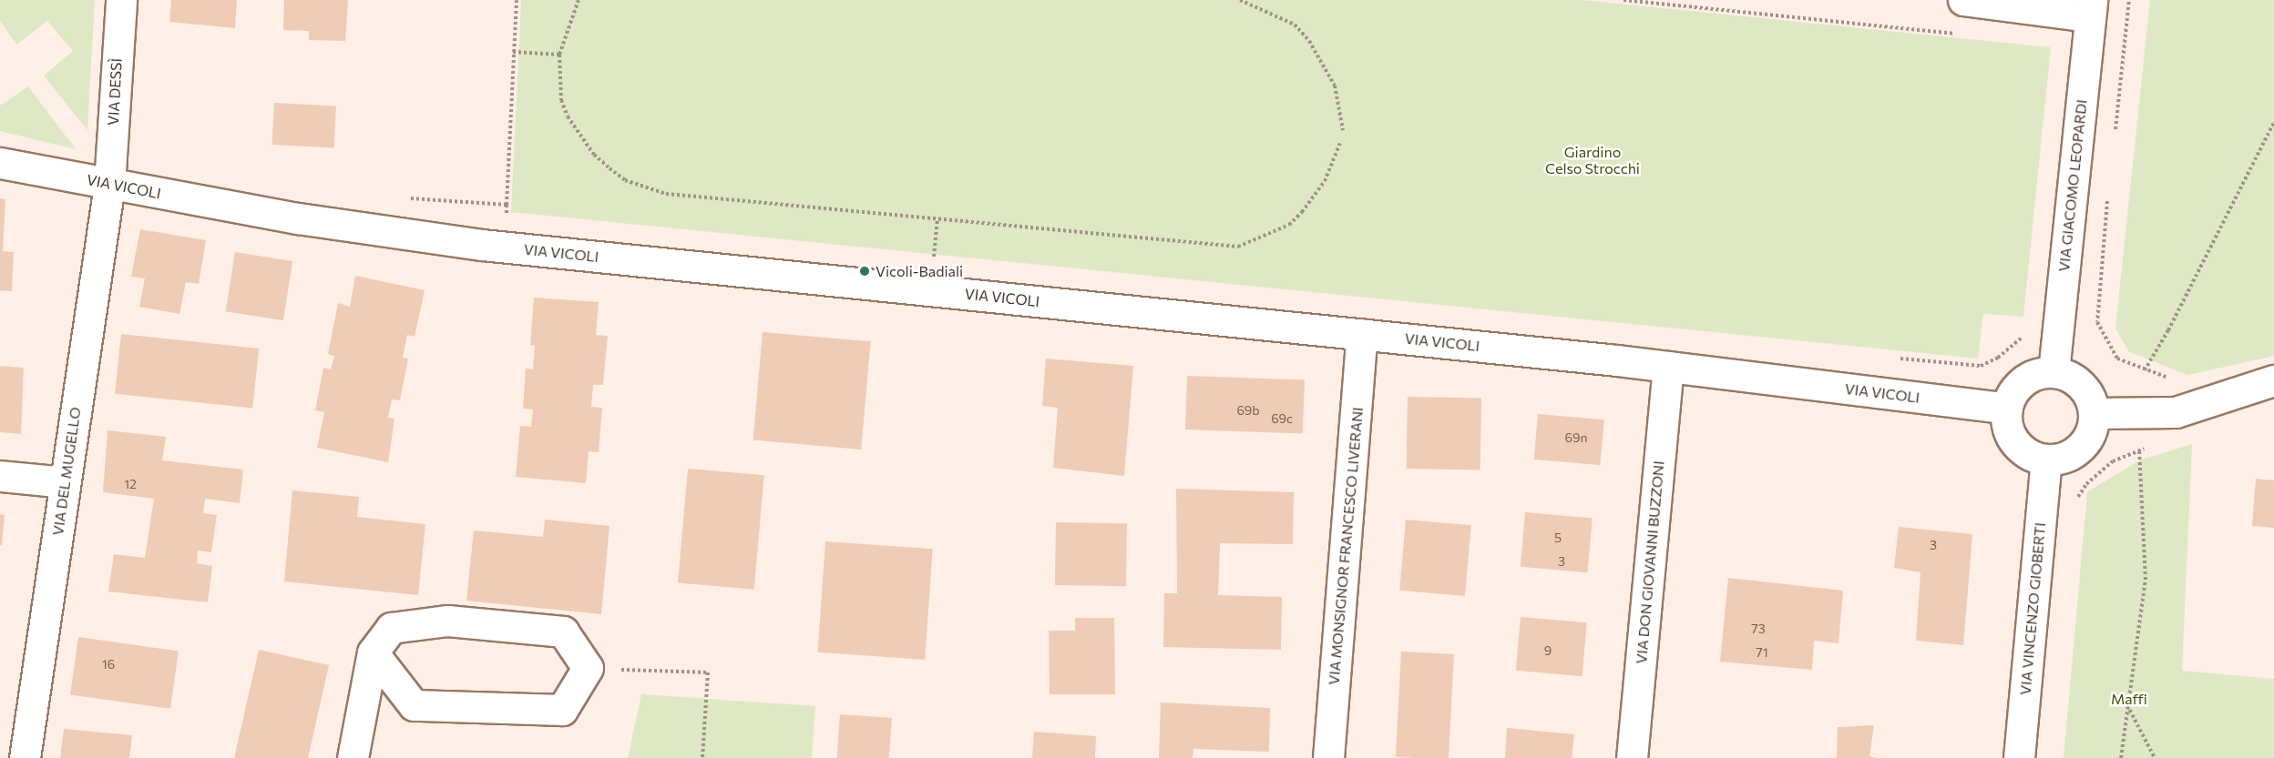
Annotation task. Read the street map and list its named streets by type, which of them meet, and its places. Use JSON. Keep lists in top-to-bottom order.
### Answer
{
  "streets": {
    "street": [
      "VIA DESSÌ",
      "VIA GIACOMO LEOPARDI",
      "VIA VICOLI",
      "VIA DEL MUGELLO",
      "VIA MONSIGNOR FRANCESCO LIVERANI",
      "VIA DON GIOVANNI BUZZONI",
      "VIA VINCENZO GIOBERTI"
    ]
  },
  "crossings": [
    ["VIA DESSÌ", "VIA VICOLI"],
    ["VIA DESSÌ", "VIA DEL MUGELLO"],
    ["VIA GIACOMO LEOPARDI", "VIA VICOLI"],
    ["VIA GIACOMO LEOPARDI", "VIA VINCENZO GIOBERTI"],
    ["VIA VICOLI", "VIA DEL MUGELLO"],
    ["VIA VICOLI", "VIA MONSIGNOR FRANCESCO LIVERANI"],
    ["VIA VICOLI", "VIA DON GIOVANNI BUZZONI"],
    ["VIA VICOLI", "VIA VINCENZO GIOBERTI"]
  ],
  "parks": ["Giardino Celso Strocchi", "Maffi"],
  "places": ["Vicoli-Badiali"],
  "house_numbers": [
    "69b",
    "69c",
    "69n",
    "12",
    "5",
    "3",
    "3",
    "73",
    "9",
    "71",
    "16"
  ]
}
